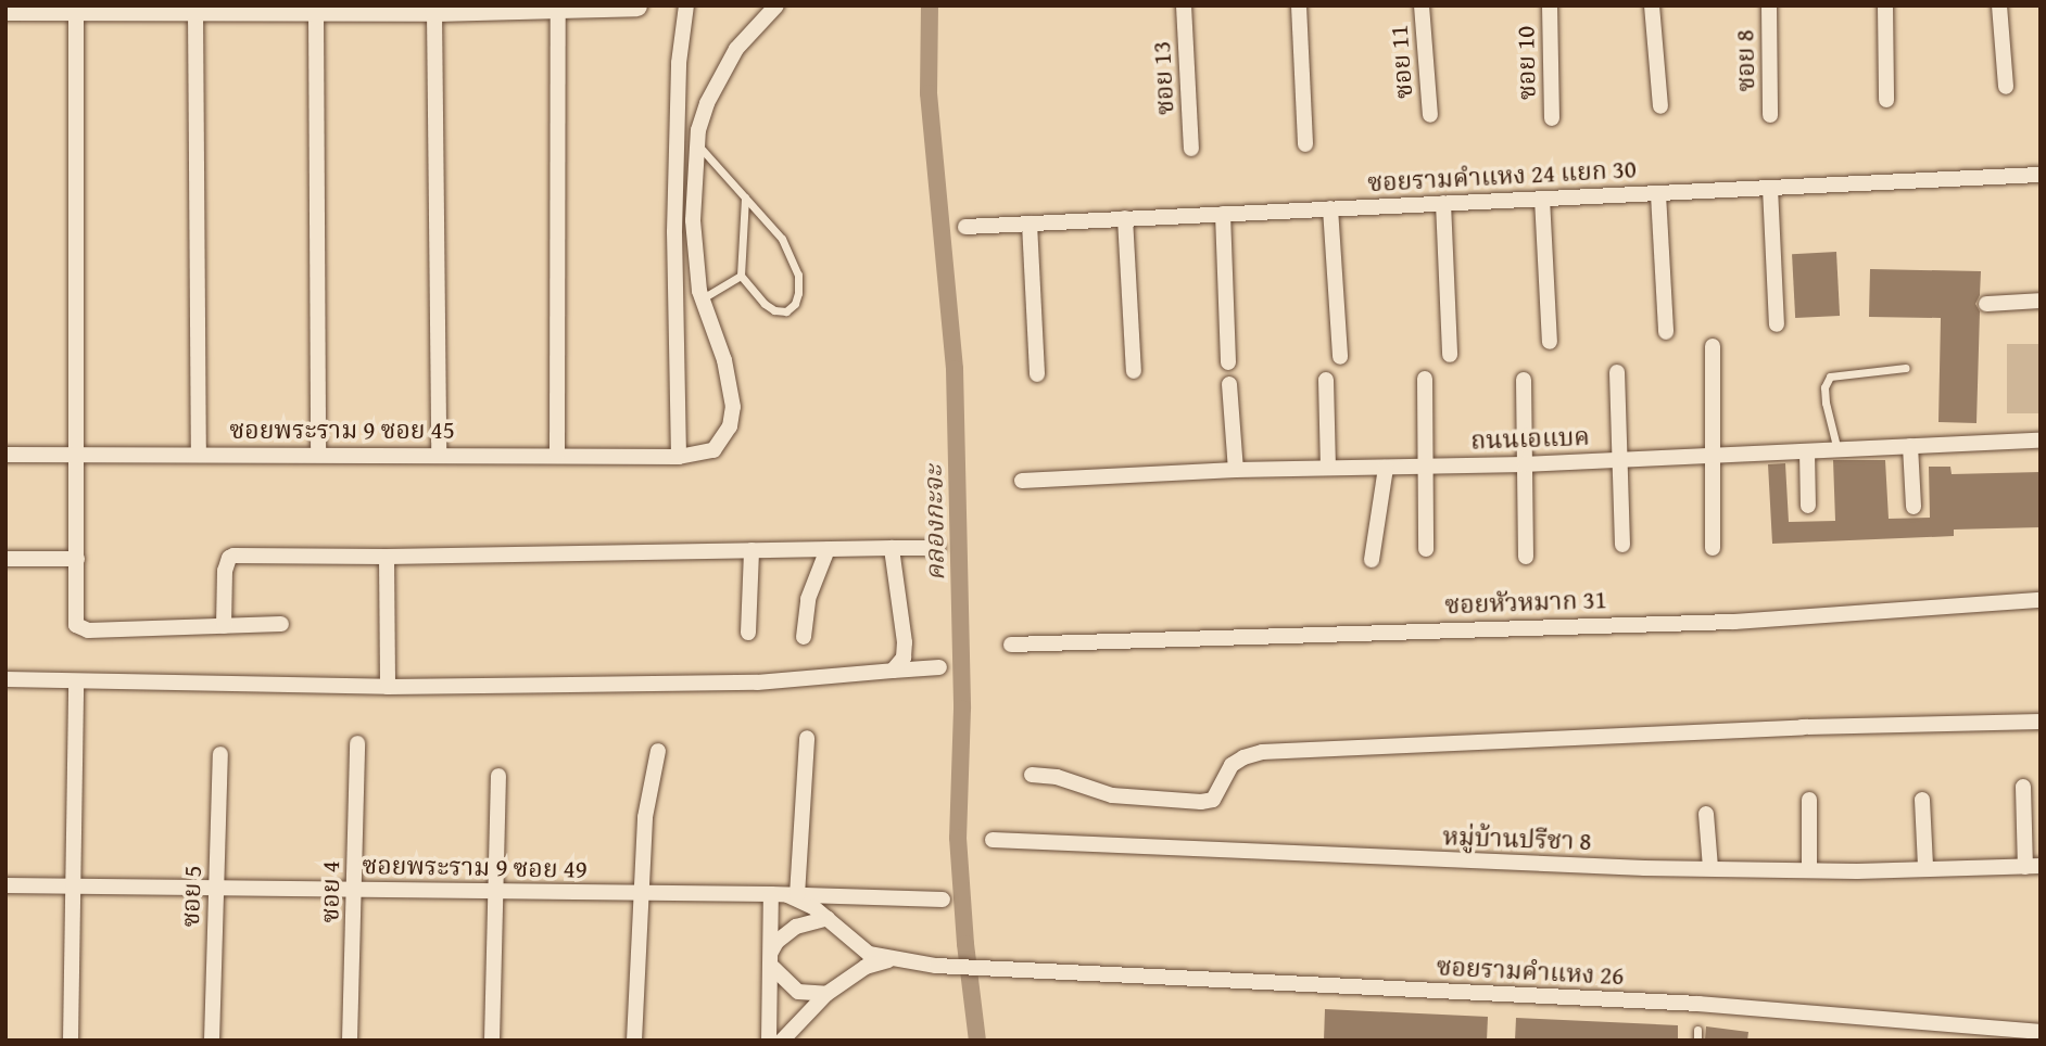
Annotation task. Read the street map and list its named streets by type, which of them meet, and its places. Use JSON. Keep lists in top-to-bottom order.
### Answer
{
  "streets": {
    "street": [
      "ซอย 8",
      "ซอย 11",
      "ซอย 10",
      "ซอย 13",
      "ซอยรามคำแหง 24 แยก 30",
      "ซอยพระราม 9 ซอย 45",
      "ถนนเอแบค",
      "ซอยหัวหมาก 31",
      "หมู่บ้านปรีชา 8",
      "ซอยพระราม 9 ซอย 49",
      "ซอย 4",
      "ซอย 5",
      "ซอยรามคำแหง 26"
    ]
  },
  "crossings": [
    ["ซอยพระราม 9 ซอย 49", "ซอย 4"],
    ["ซอยพระราม 9 ซอย 49", "ซอย 5"],
    ["ซอยพระราม 9 ซอย 49", "ซอยรามคำแหง 26"]
  ],
  "water": ["คลองกะจะ"]
}
